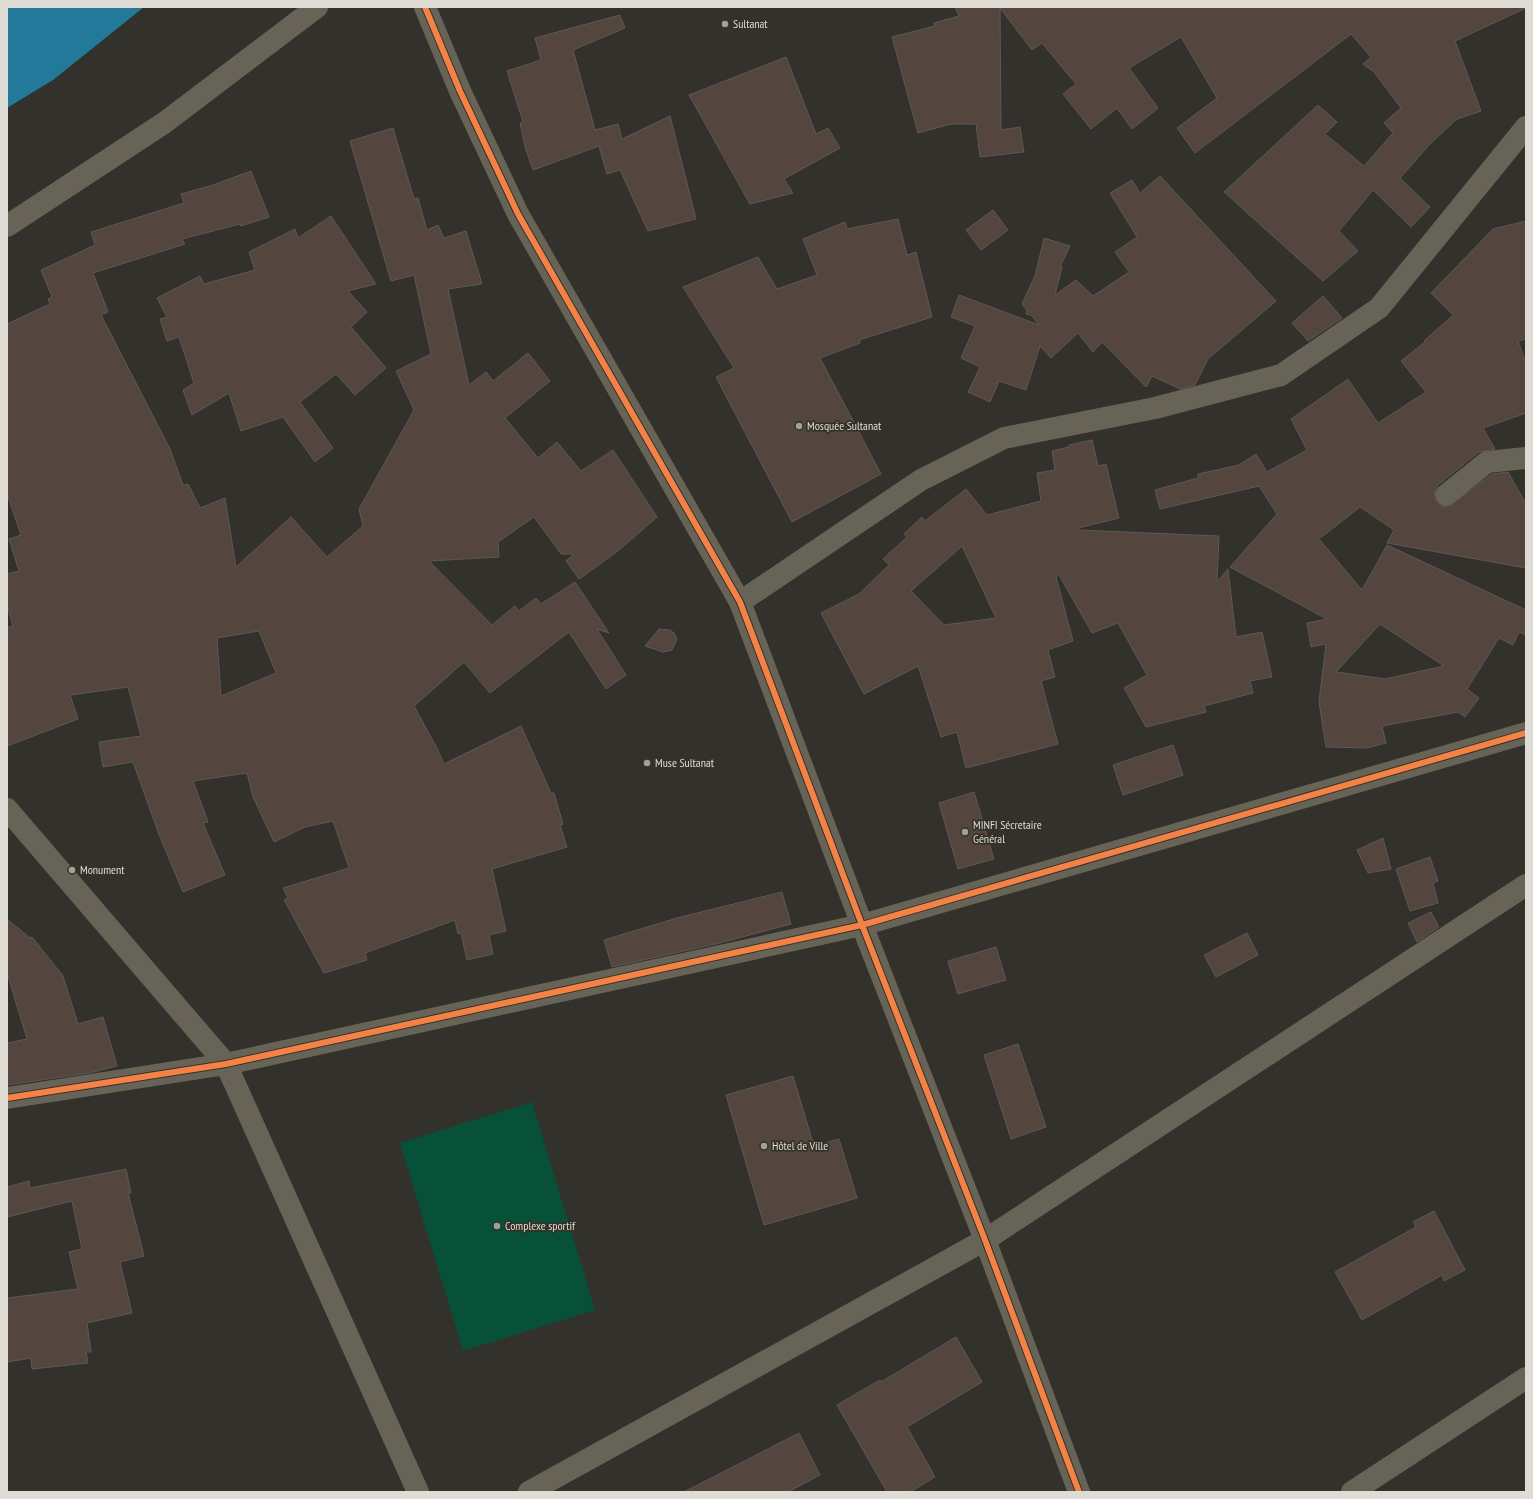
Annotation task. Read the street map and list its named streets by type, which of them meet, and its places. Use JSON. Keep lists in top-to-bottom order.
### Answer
{
  "places": [
    "Sultanat",
    "Mosquée Sultanat",
    "Muse Sultanat",
    "MINFI Sécretaire Général",
    "Monument",
    "Hôtel de Ville",
    "Complexe sportif"
  ]
}
